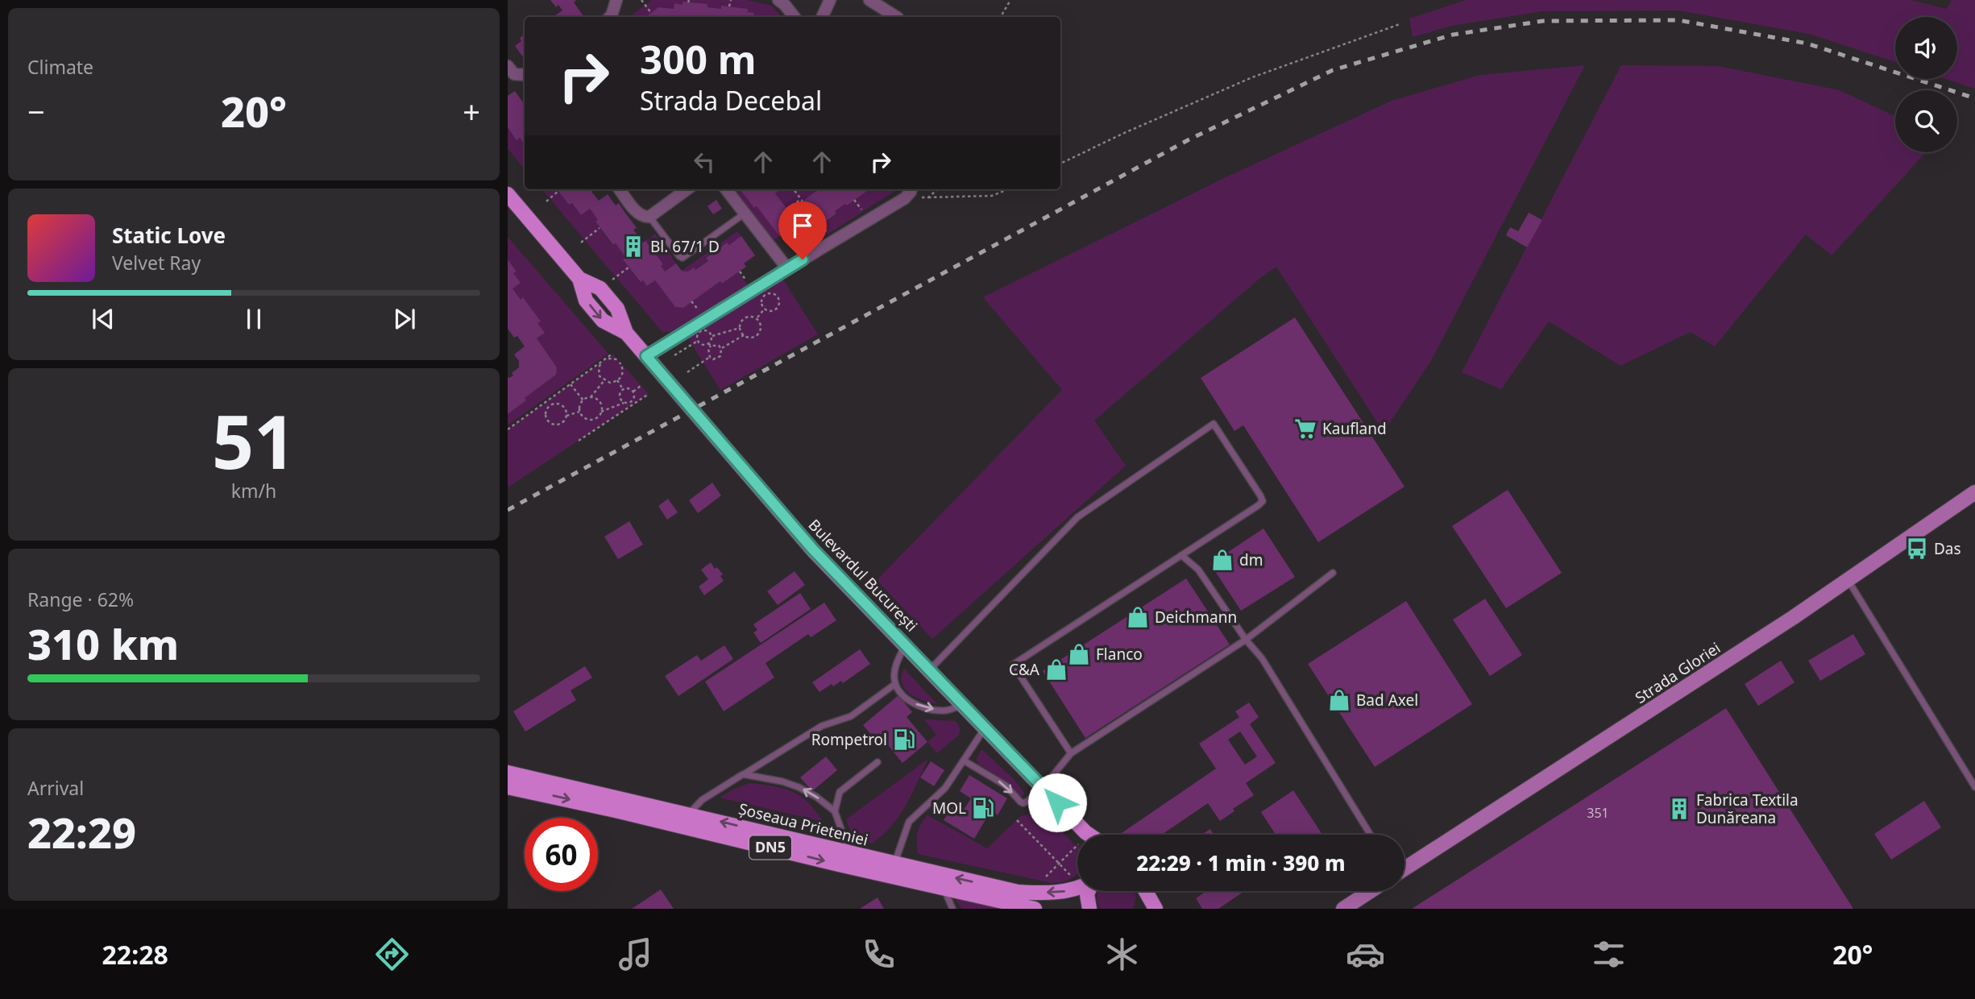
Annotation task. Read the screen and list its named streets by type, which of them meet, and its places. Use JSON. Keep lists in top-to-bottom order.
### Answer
{
  "streets": {
    "main road": [
      "Bulevardul București",
      "Strada Gloriei",
      "Șoseaua Prieteniei",
      "DN5"
    ]
  },
  "places": {
    "building": ["Bl. 67/1 D", "Fabrica Textila Dunăreana"],
    "supermarket": ["Kaufland"],
    "bus stop": ["Das"],
    "shop": [
      "dm",
      "Deichmann",
      "Flanco",
      "C&A",
      "Bad Axel"
    ],
    "fuel station": ["Rompetrol", "MOL"]
  },
  "house_numbers": ["351"],
  "page": {
    "tile": [
      "Climate",
      ["51", "km/h"],
      ["Range · 62%", "310 km"],
      ["Arrival", "22:29"]
    ],
    "turn": ["300 m", "Strada Decebal"],
    "heat": ["−", "20°", "+"],
    "song": ["Static Love", "Velvet Ray"],
    "limit": "60",
    "trip": "22:29 · 1 min · 390 m",
    "tabs": ["22:28", "20°"]
  }
}
